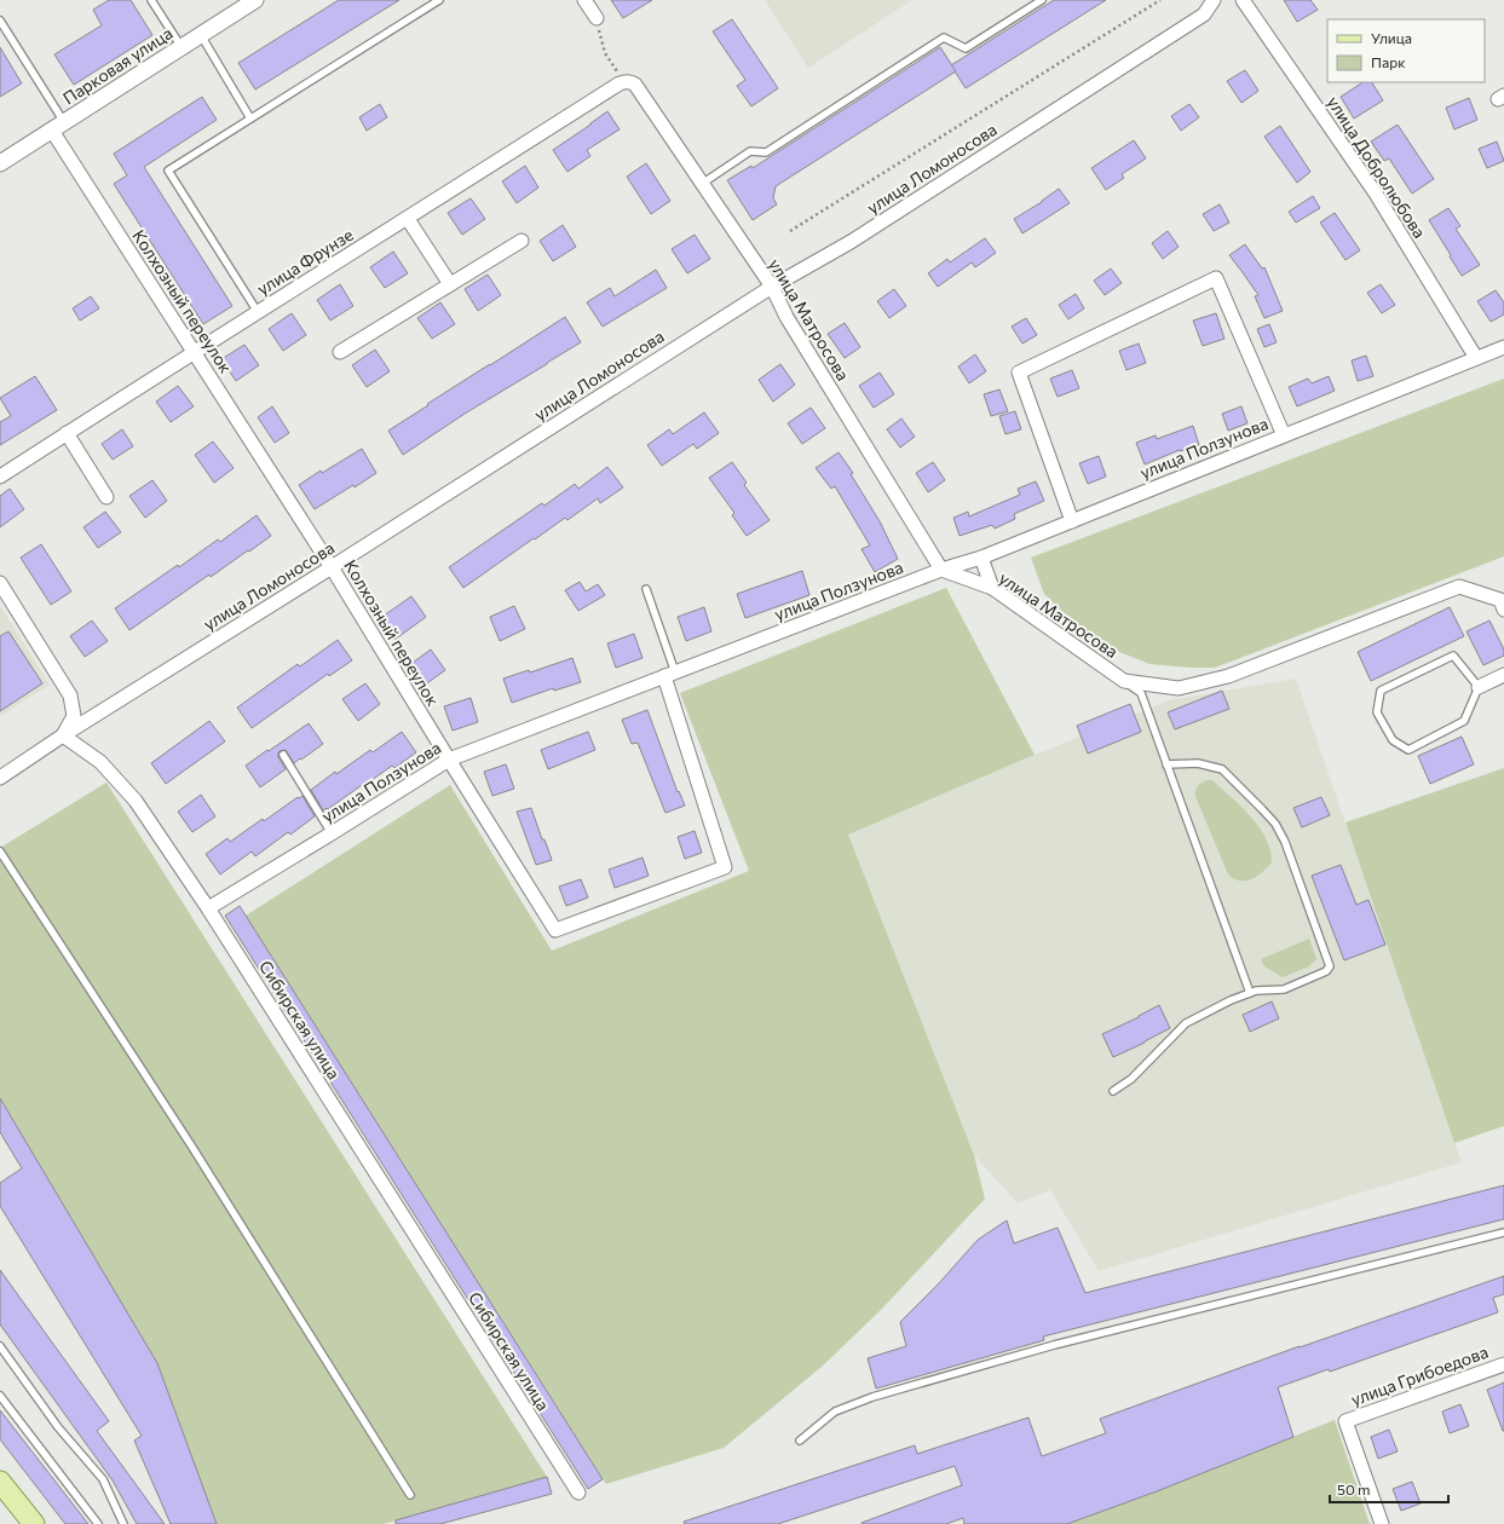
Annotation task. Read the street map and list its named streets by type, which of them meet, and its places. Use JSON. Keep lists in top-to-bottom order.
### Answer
{
  "streets": {
    "street": [
      "Парковая улица",
      "улица Добролюбова",
      "улица Ломоносова",
      "улица Фрунзе",
      "Колхозный переулок",
      "улица Матросова",
      "улица Ползунова",
      "Сибирская улица",
      "улица Грибоедова"
    ]
  },
  "crossings": [
    ["Парковая улица", "Колхозный переулок"],
    ["улица Добролюбова", "улица Ползунова"],
    ["улица Ломоносова", "Колхозный переулок"],
    ["улица Ломоносова", "улица Матросова"],
    ["улица Ломоносова", "Сибирская улица"],
    ["улица Фрунзе", "Колхозный переулок"],
    ["улица Фрунзе", "улица Матросова"],
    ["Колхозный переулок", "улица Ползунова"],
    ["улица Матросова", "улица Ползунова"],
    ["улица Ползунова", "Сибирская улица"]
  ],
  "legend": ["Улица", "Парк"],
  "scale_bar": "50 m"
}
